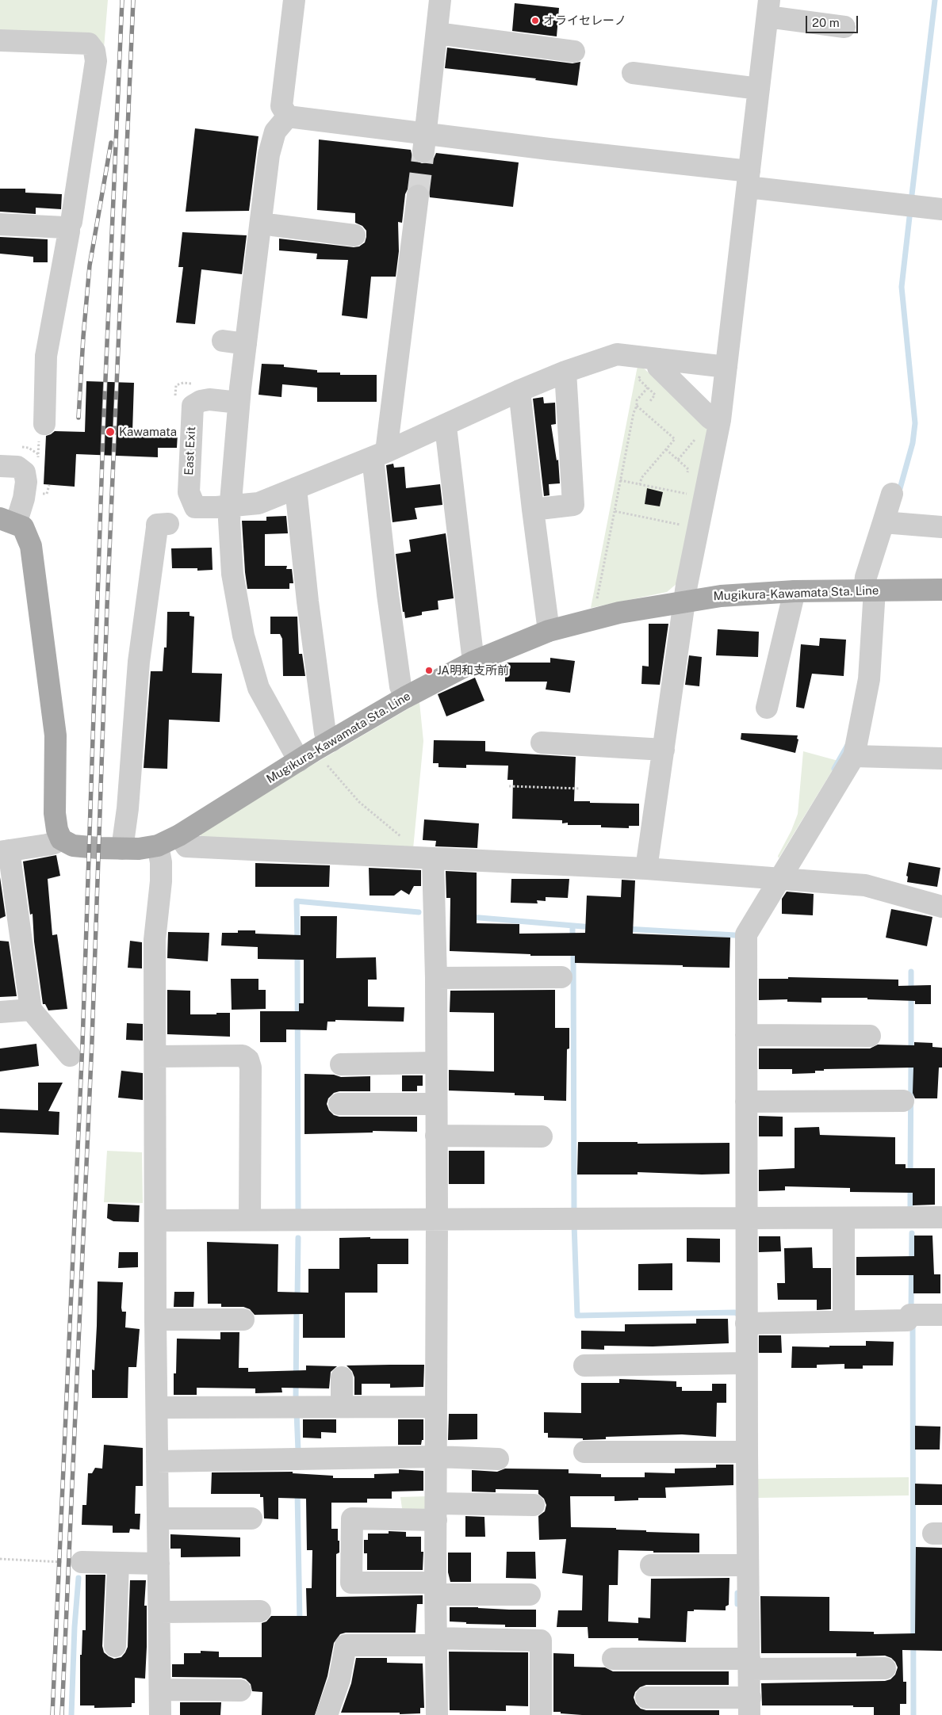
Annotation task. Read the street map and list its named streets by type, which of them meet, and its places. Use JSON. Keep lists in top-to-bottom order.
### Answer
{
  "streets": {
    "main road": ["Mugikura-Kawamata Sta. Line"],
    "street": ["East Exit"]
  },
  "places": ["オライセレーノ", "Kawamata", "JA明和支所前"],
  "scale_bar": "20 m"
}
